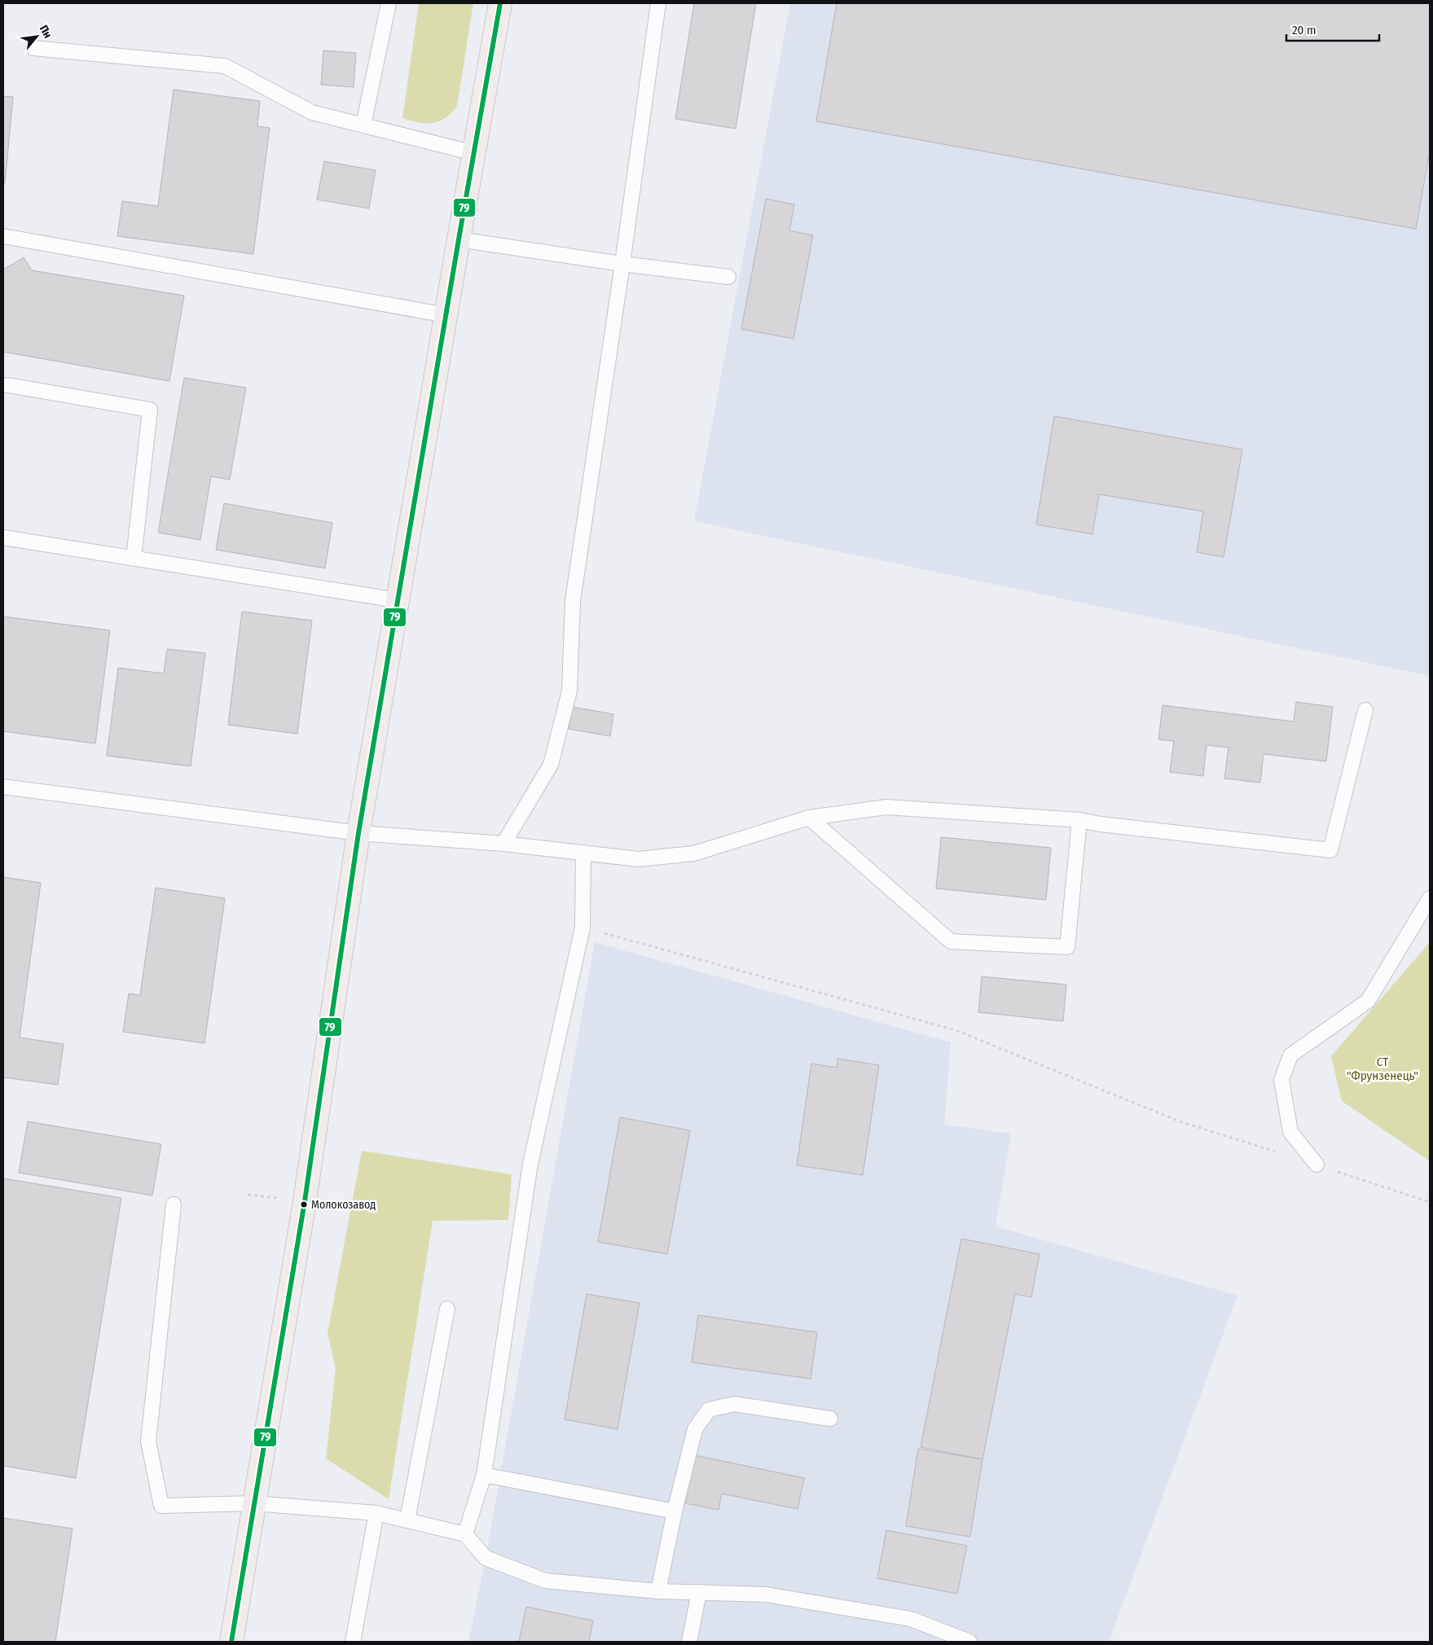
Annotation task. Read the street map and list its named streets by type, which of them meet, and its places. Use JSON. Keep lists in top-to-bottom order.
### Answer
{
  "parks": ["СТ \"Фрунзенець\""],
  "places": ["Молокозавод"],
  "lines": ["transit line 79"],
  "scale_bar": "20 m",
  "north": "top right"
}
